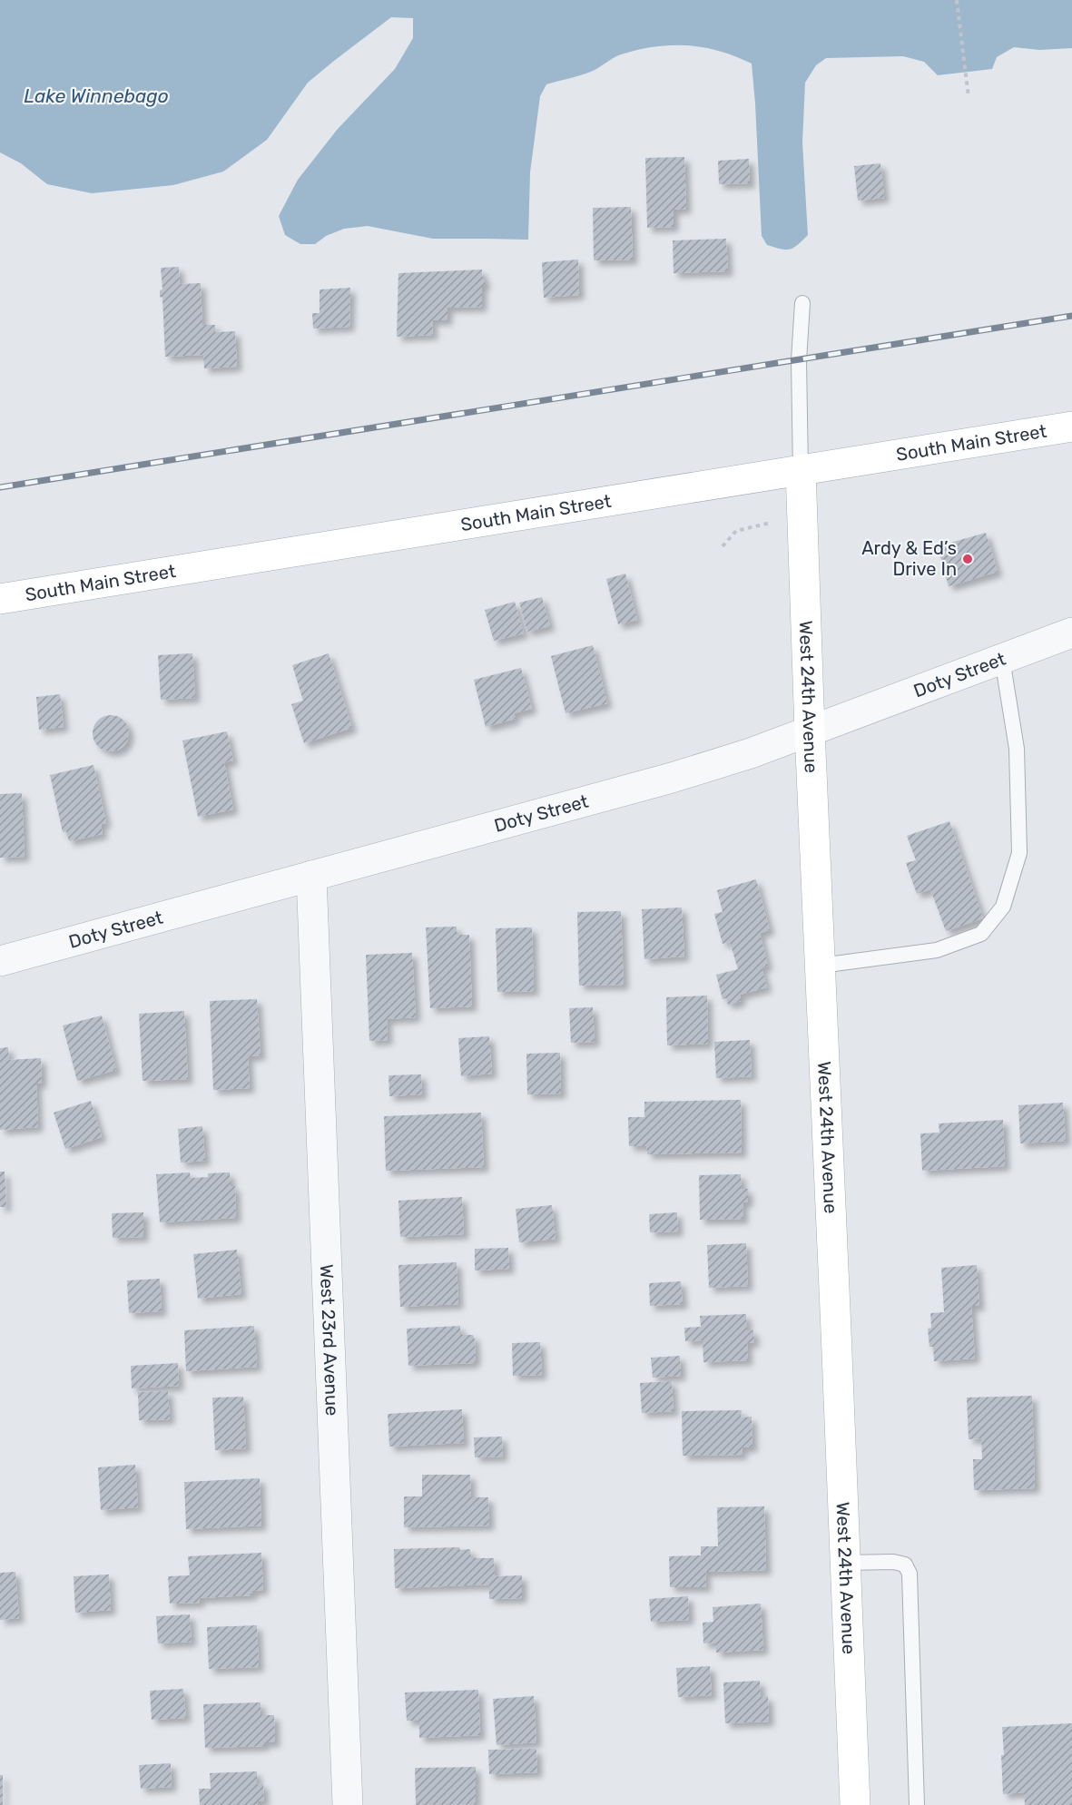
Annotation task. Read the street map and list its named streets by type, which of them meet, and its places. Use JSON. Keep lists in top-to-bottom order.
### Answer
{
  "streets": {
    "street": [
      "South Main Street",
      "Doty Street",
      "West 24th Avenue",
      "West 23rd Avenue"
    ]
  },
  "crossings": [
    ["South Main Street", "West 24th Avenue"],
    ["Doty Street", "West 24th Avenue"],
    ["Doty Street", "West 23rd Avenue"]
  ],
  "water": ["Lake Winnebago"],
  "places": ["Ardy & Ed’s Drive In"]
}
